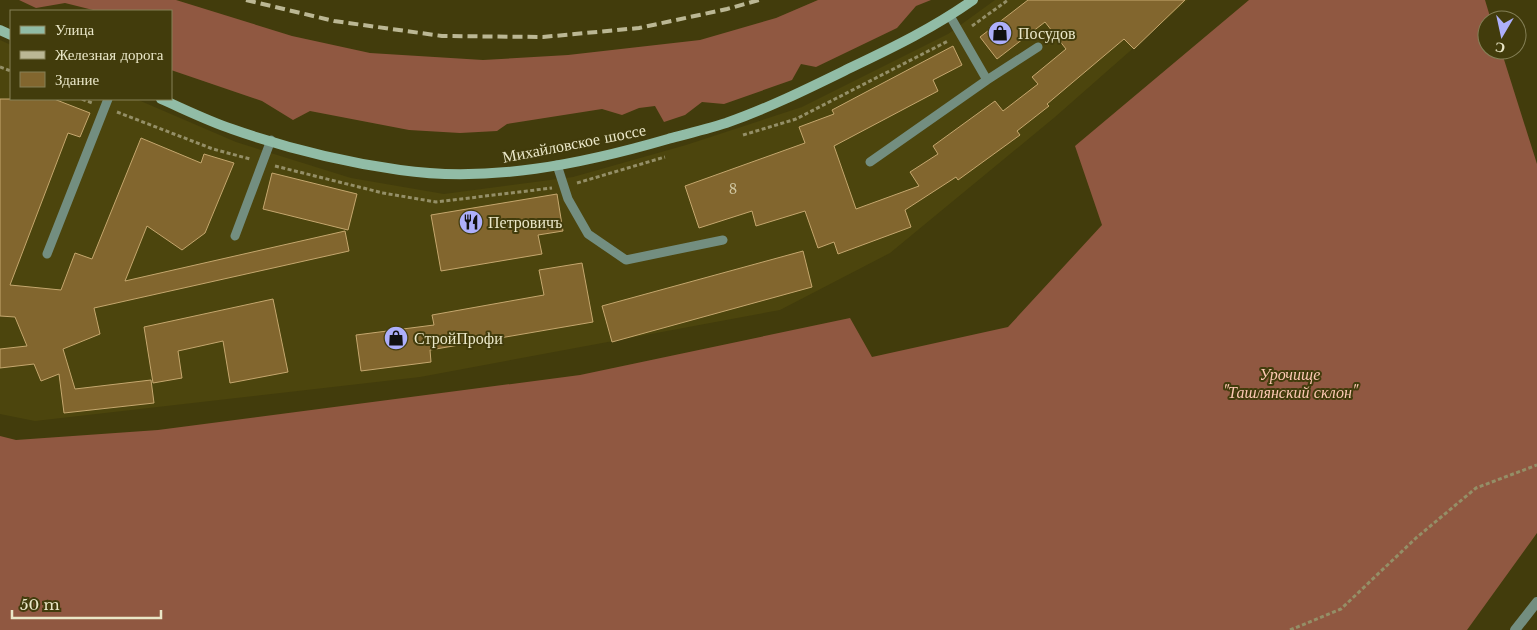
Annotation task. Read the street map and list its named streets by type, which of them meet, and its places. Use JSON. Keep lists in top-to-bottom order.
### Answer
{
  "streets": {
    "main road": ["Михайловское шоссе"]
  },
  "parks": ["Урочище \"Ташлянский склон\""],
  "places": {
    "shop": ["Посудов", "СтройПрофи"],
    "restaurant": ["Петровичъ"]
  },
  "house_numbers": ["8"],
  "legend": ["Улица", "Железная дорога", "Здание"],
  "scale_bar": "50 m",
  "north": "bottom"
}
